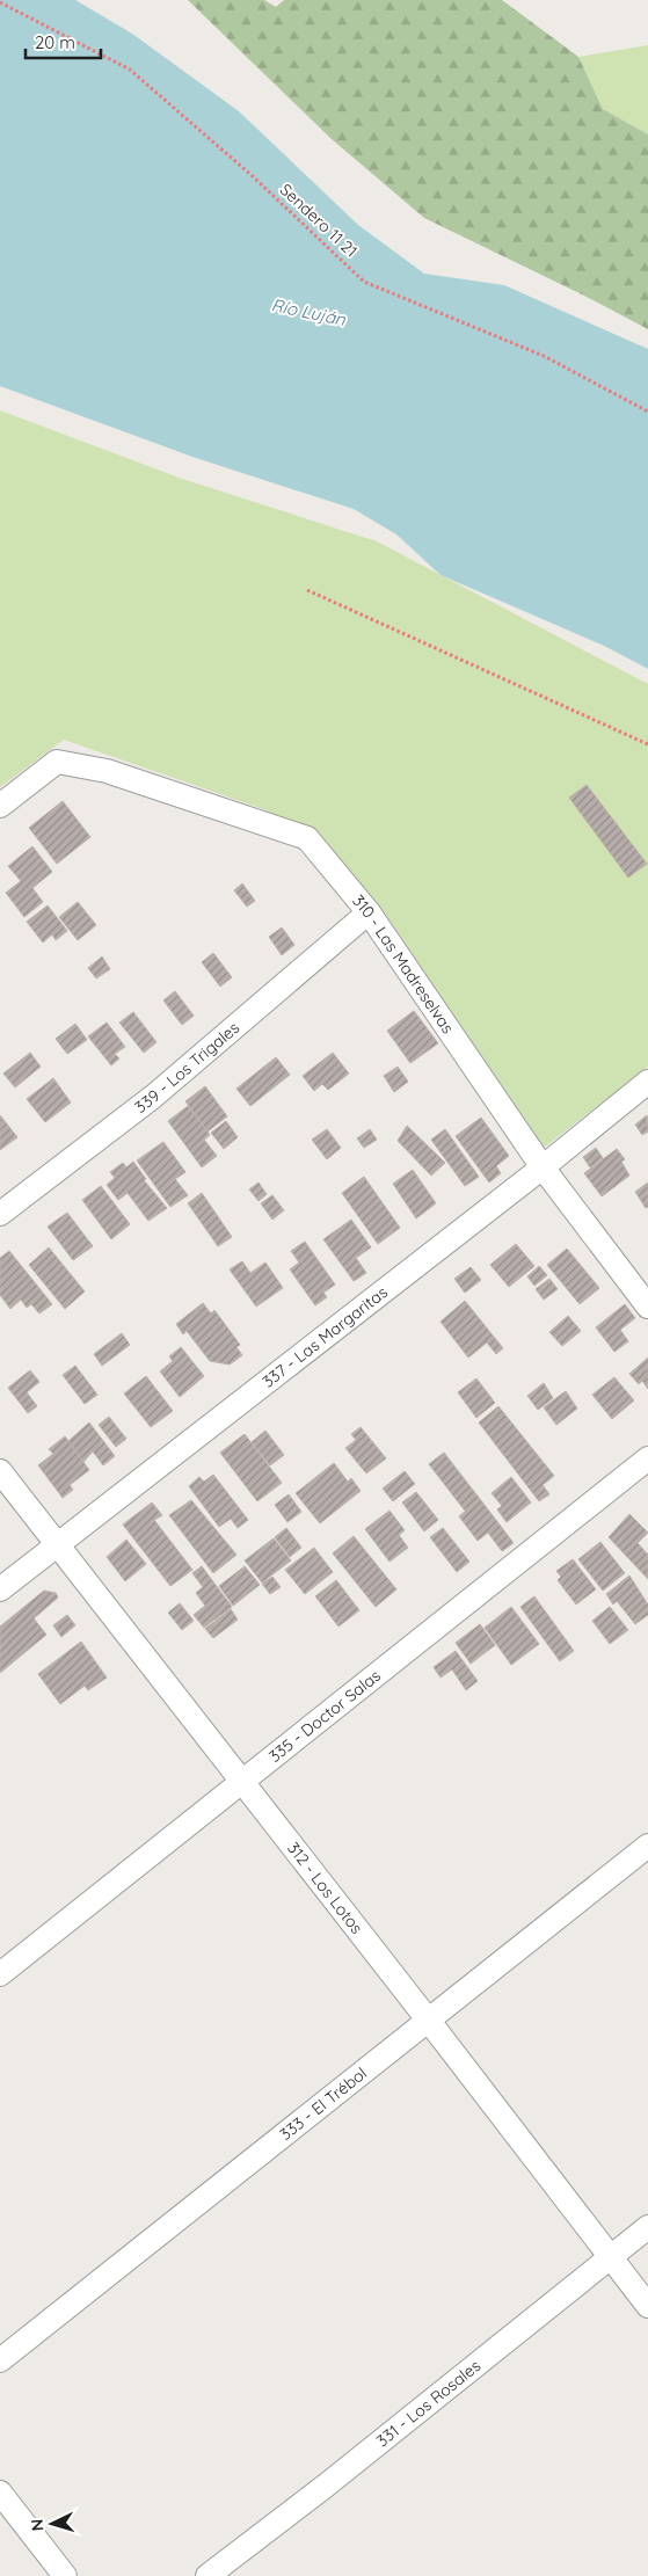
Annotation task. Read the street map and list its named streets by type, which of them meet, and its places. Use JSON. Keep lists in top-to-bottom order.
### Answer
{
  "streets": {
    "street": [
      "310 - Las Madreselvas",
      "339 - Los Trigales",
      "337 - Las Margaritas",
      "335 - Doctor Salas",
      "312 - Los Lotos",
      "333 - El Trébol",
      "331 - Los Rosales"
    ],
    "path": ["Sendero 11 21"]
  },
  "crossings": [
    ["310 - Las Madreselvas", "339 - Los Trigales"],
    ["310 - Las Madreselvas", "337 - Las Margaritas"],
    ["337 - Las Margaritas", "312 - Los Lotos"],
    ["335 - Doctor Salas", "312 - Los Lotos"],
    ["312 - Los Lotos", "333 - El Trébol"],
    ["312 - Los Lotos", "331 - Los Rosales"]
  ],
  "water": ["Río Luján"],
  "scale_bar": "20 m",
  "north": "left"
}
